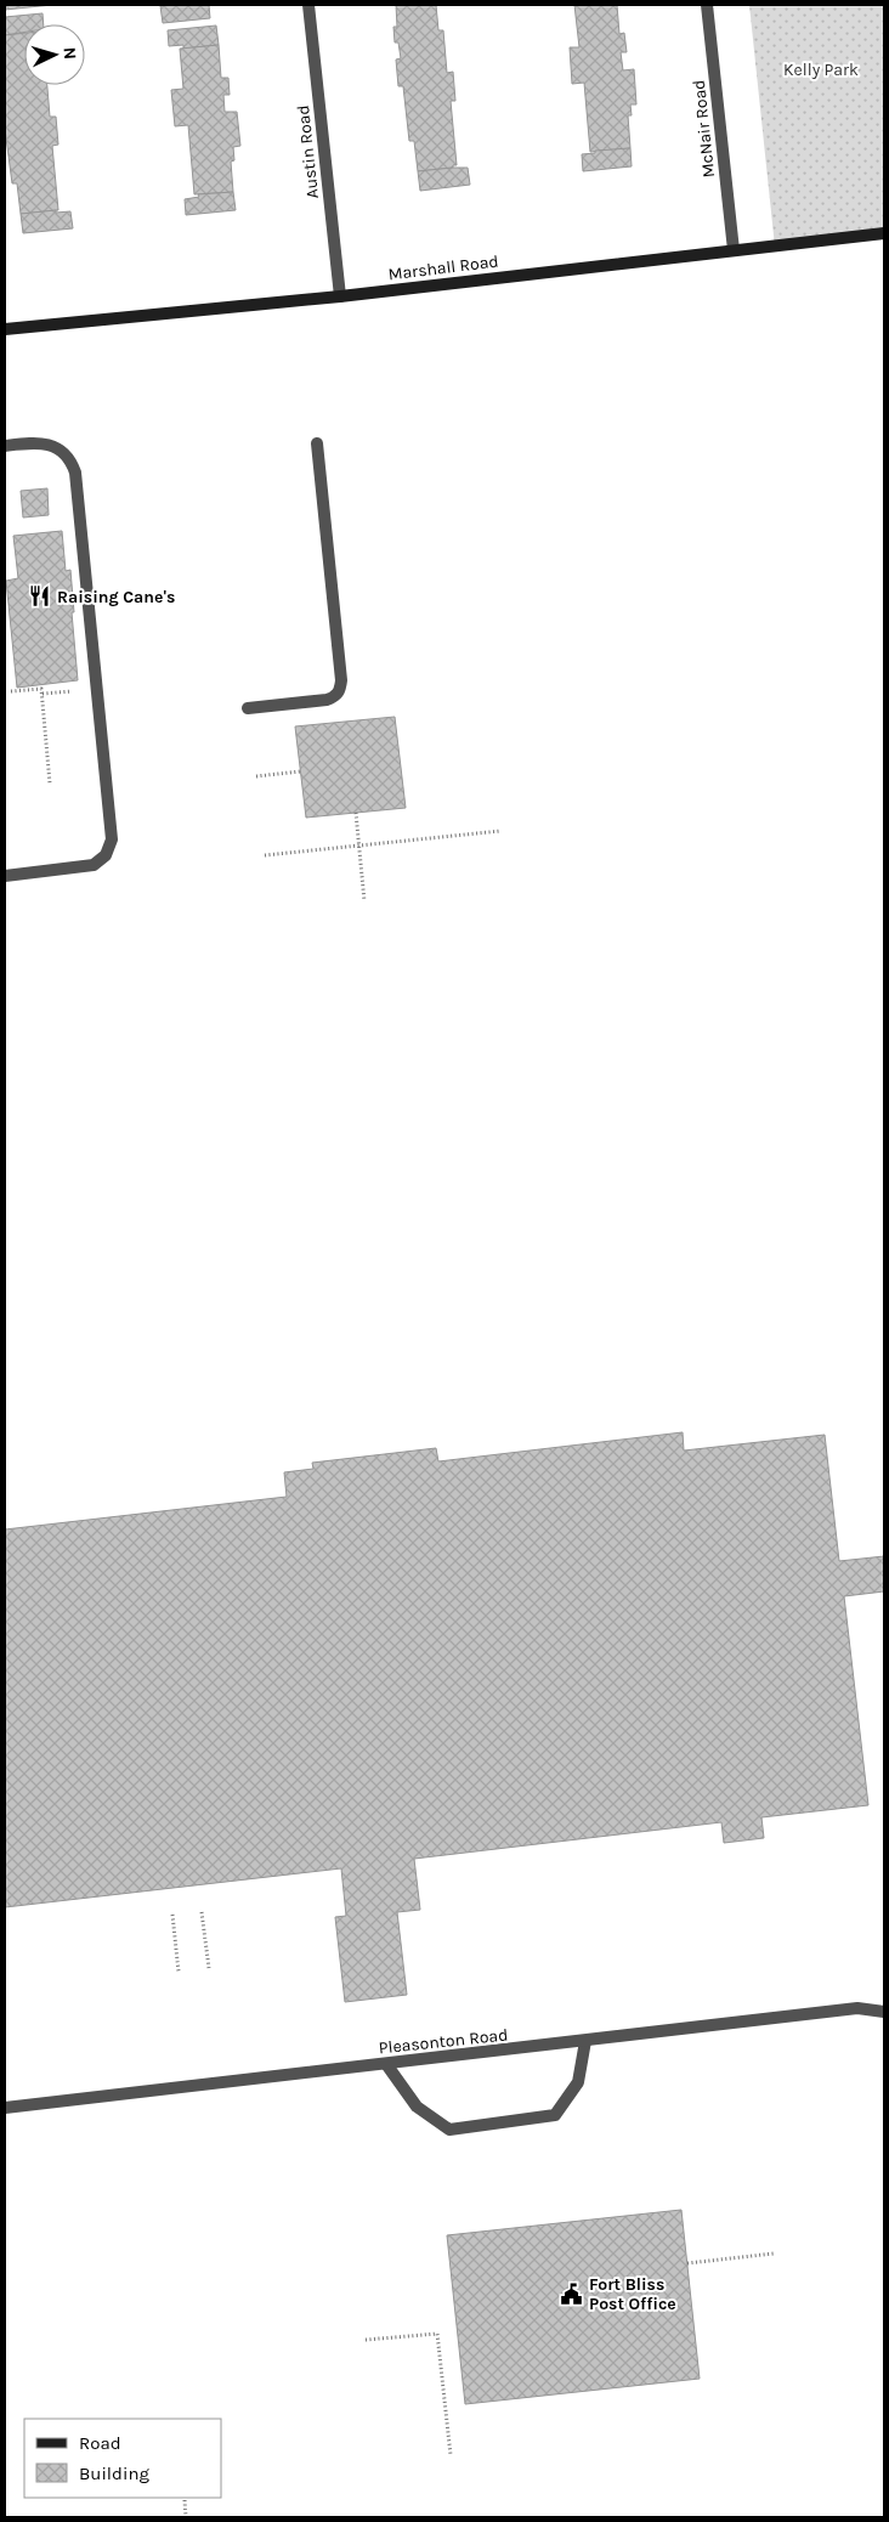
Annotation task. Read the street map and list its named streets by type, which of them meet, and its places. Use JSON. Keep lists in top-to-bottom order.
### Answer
{
  "streets": {
    "street": [
      "McNair Road",
      "Austin Road",
      "Marshall Road",
      "Pleasonton Road"
    ]
  },
  "crossings": [
    ["McNair Road", "Marshall Road"],
    ["Austin Road", "Marshall Road"]
  ],
  "parks": ["Kelly Park"],
  "places": {
    "restaurant": ["Raising Cane's"],
    "public building": ["Fort Bliss Post Office"]
  },
  "legend": ["Road", "Building"],
  "north": "right"
}
